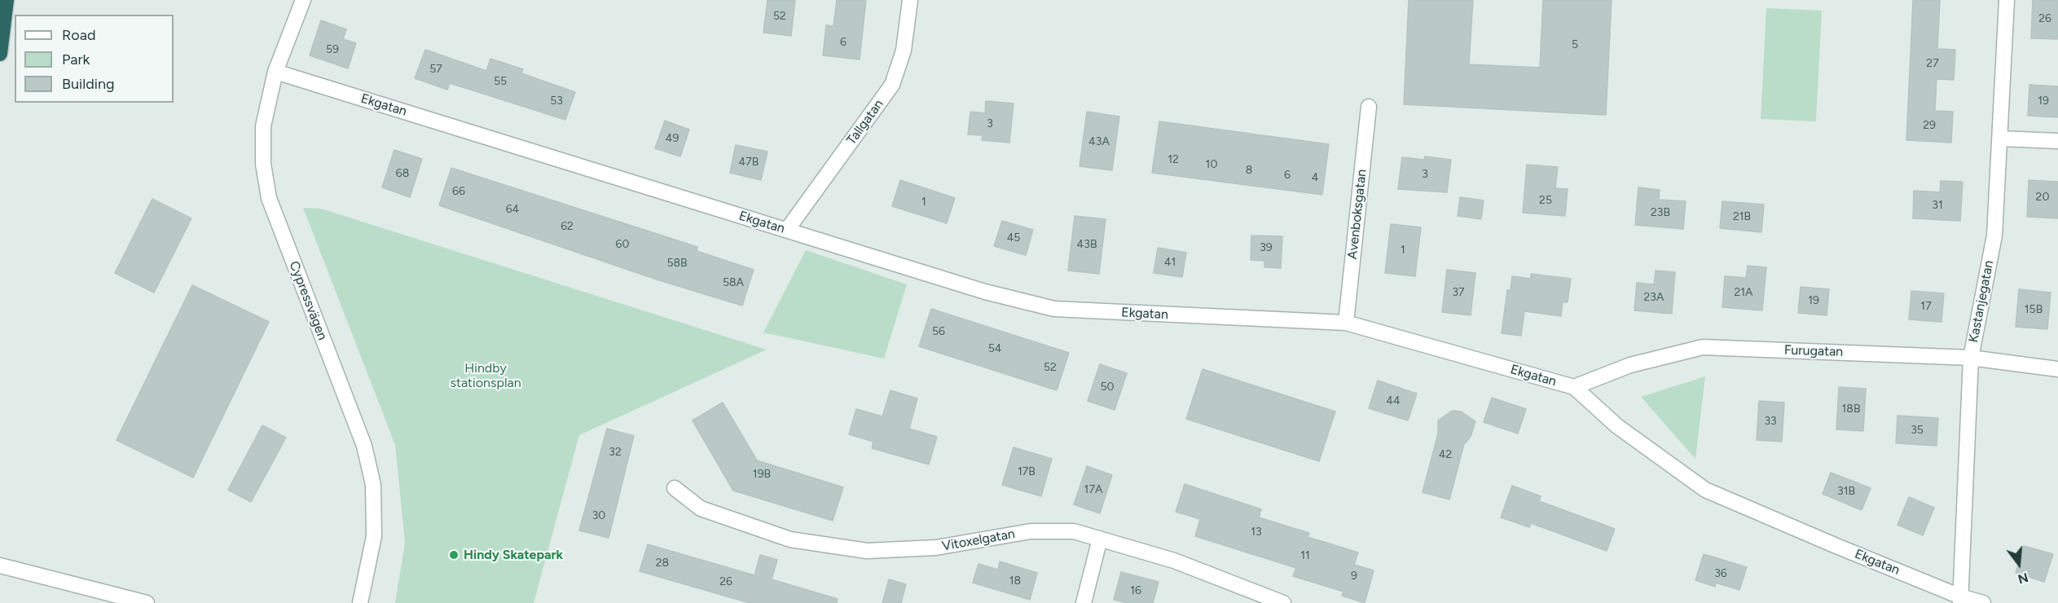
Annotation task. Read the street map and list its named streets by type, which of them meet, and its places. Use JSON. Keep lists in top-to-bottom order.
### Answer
{
  "streets": {
    "street": [
      "Ekgatan",
      "Tallgatan",
      "Avenboksgatan",
      "Cypressvägen",
      "Kastanjegatan",
      "Furugatan",
      "Vitoxelgatan"
    ]
  },
  "crossings": [
    ["Ekgatan", "Tallgatan"],
    ["Ekgatan", "Avenboksgatan"],
    ["Ekgatan", "Cypressvägen"],
    ["Ekgatan", "Kastanjegatan"],
    ["Ekgatan", "Furugatan"],
    ["Kastanjegatan", "Furugatan"]
  ],
  "parks": ["Hindby stationsplan"],
  "places": ["Hindy Skatepark"],
  "house_numbers": [
    "52",
    "26",
    "6",
    "5",
    "59",
    "27",
    "57",
    "55",
    "53",
    "19",
    "3",
    "29",
    "49",
    "43A",
    "12",
    "47B",
    "10",
    "8",
    "68",
    "3",
    "6",
    "4",
    "66",
    "20",
    "25",
    "1",
    "31",
    "64",
    "23B",
    "21B",
    "62",
    "45",
    "60",
    "43B",
    "39",
    "1",
    "41",
    "58B",
    "58A",
    "37",
    "21A",
    "23A",
    "19",
    "17",
    "15B",
    "56",
    "54",
    "52",
    "50",
    "44",
    "18B",
    "33",
    "35",
    "32",
    "42",
    "17B",
    "19B",
    "17A",
    "31B",
    "30",
    "13",
    "11",
    "28",
    "36",
    "9",
    "18",
    "26",
    "16"
  ],
  "legend": ["Road", "Park", "Building"],
  "north": "bottom"
}
